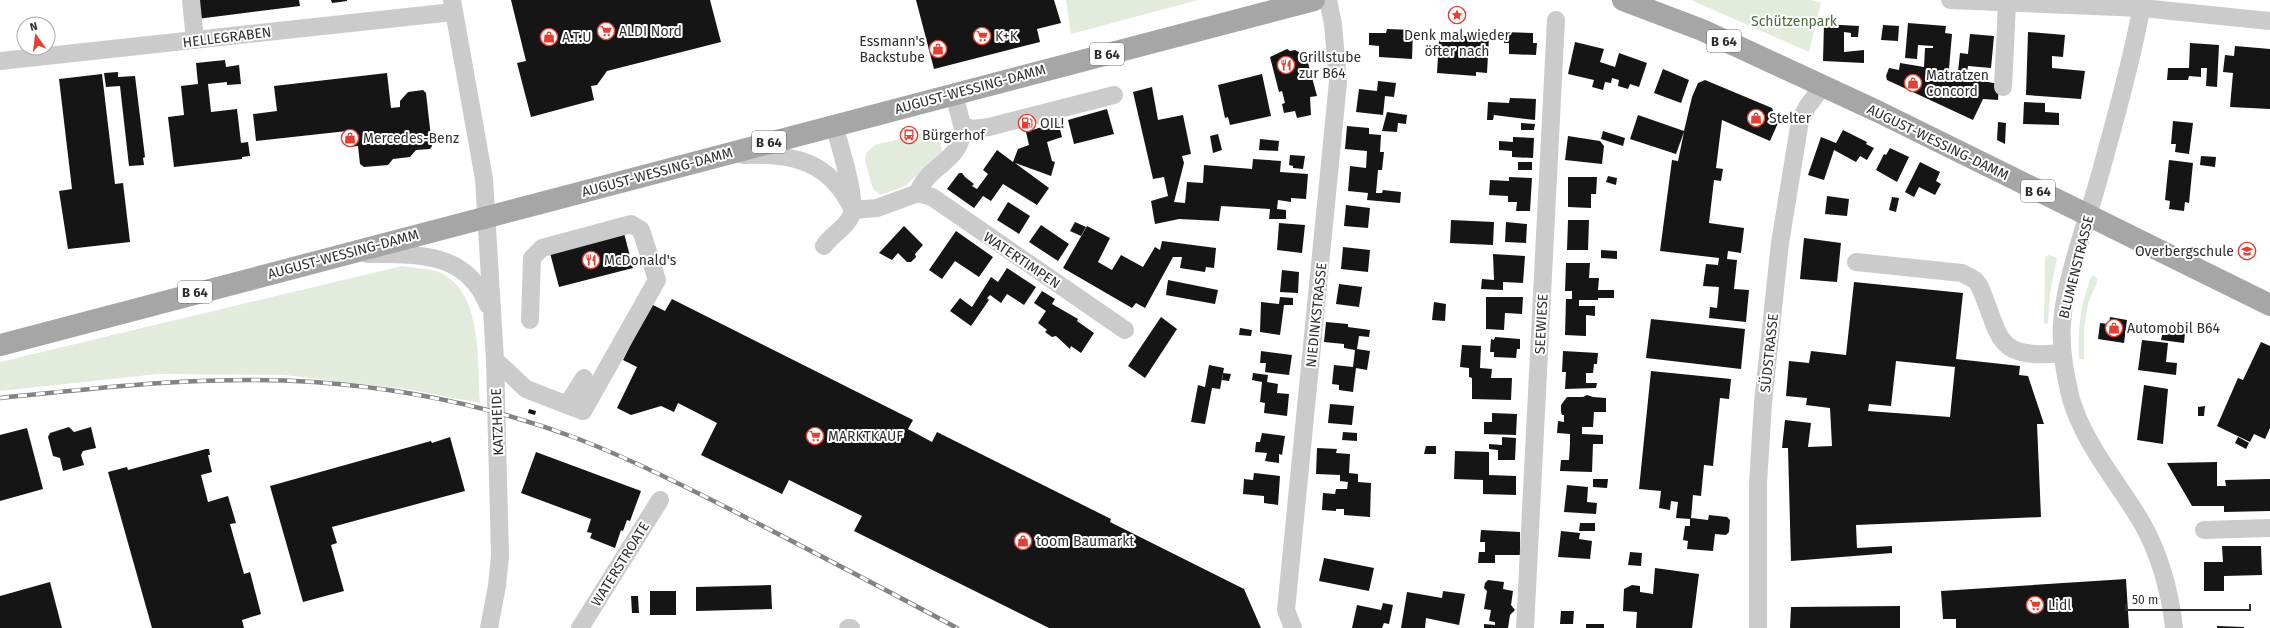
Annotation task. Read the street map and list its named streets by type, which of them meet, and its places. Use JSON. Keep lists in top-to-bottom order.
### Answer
{
  "streets": {
    "main road": ["B 64", "AUGUST-WESSING-DAMM"],
    "street": [
      "HELLEGRABEN",
      "WATERTIMPEN",
      "BLUMENSTRASSE",
      "NIEDINKSTRASSE",
      "SEEWIESE",
      "SÜDSTRASSE",
      "KATZHEIDE",
      "WATERSTROATE"
    ]
  },
  "crossings": [
    ["HELLEGRABEN", "AUGUST-WESSING-DAMM"],
    ["HELLEGRABEN", "KATZHEIDE"],
    ["AUGUST-WESSING-DAMM", "BLUMENSTRASSE"],
    ["AUGUST-WESSING-DAMM", "SÜDSTRASSE"],
    ["AUGUST-WESSING-DAMM", "KATZHEIDE"]
  ],
  "parks": ["Schützenpark"],
  "places": {
    "place": ["Denk mal wieder öfter nach"],
    "supermarket": [
      "ALDI Nord",
      "K+K",
      "MARKTKAUF",
      "Lidl"
    ],
    "shop": [
      "A.T.U",
      "Essmann's Backstube",
      "Matratzen Concord",
      "Stelter",
      "Mercedes-Benz",
      "Automobil B64",
      "toom Baumarkt"
    ],
    "restaurant": ["Grillstube zur B64", "McDonald's"],
    "fuel station": ["OIL!"],
    "bus stop": ["Bürgerhof"],
    "school or university": ["Overbergschule"]
  },
  "scale_bar": "50 m",
  "north": "top"
}
